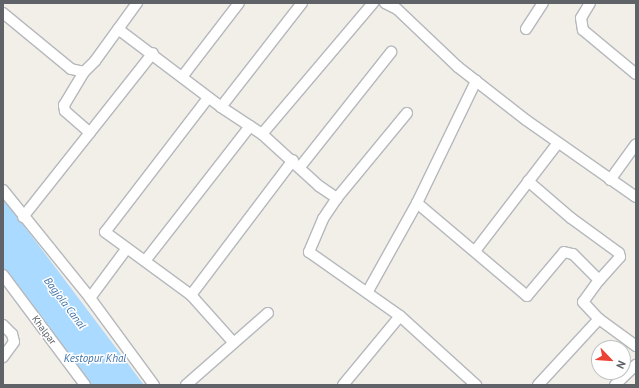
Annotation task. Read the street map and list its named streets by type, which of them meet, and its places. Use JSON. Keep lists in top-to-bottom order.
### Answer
{
  "streets": {
    "street": ["Khalpar"]
  },
  "water": ["Bagjola Canal", "Kestopur Khal"],
  "north": "bottom right"
}
